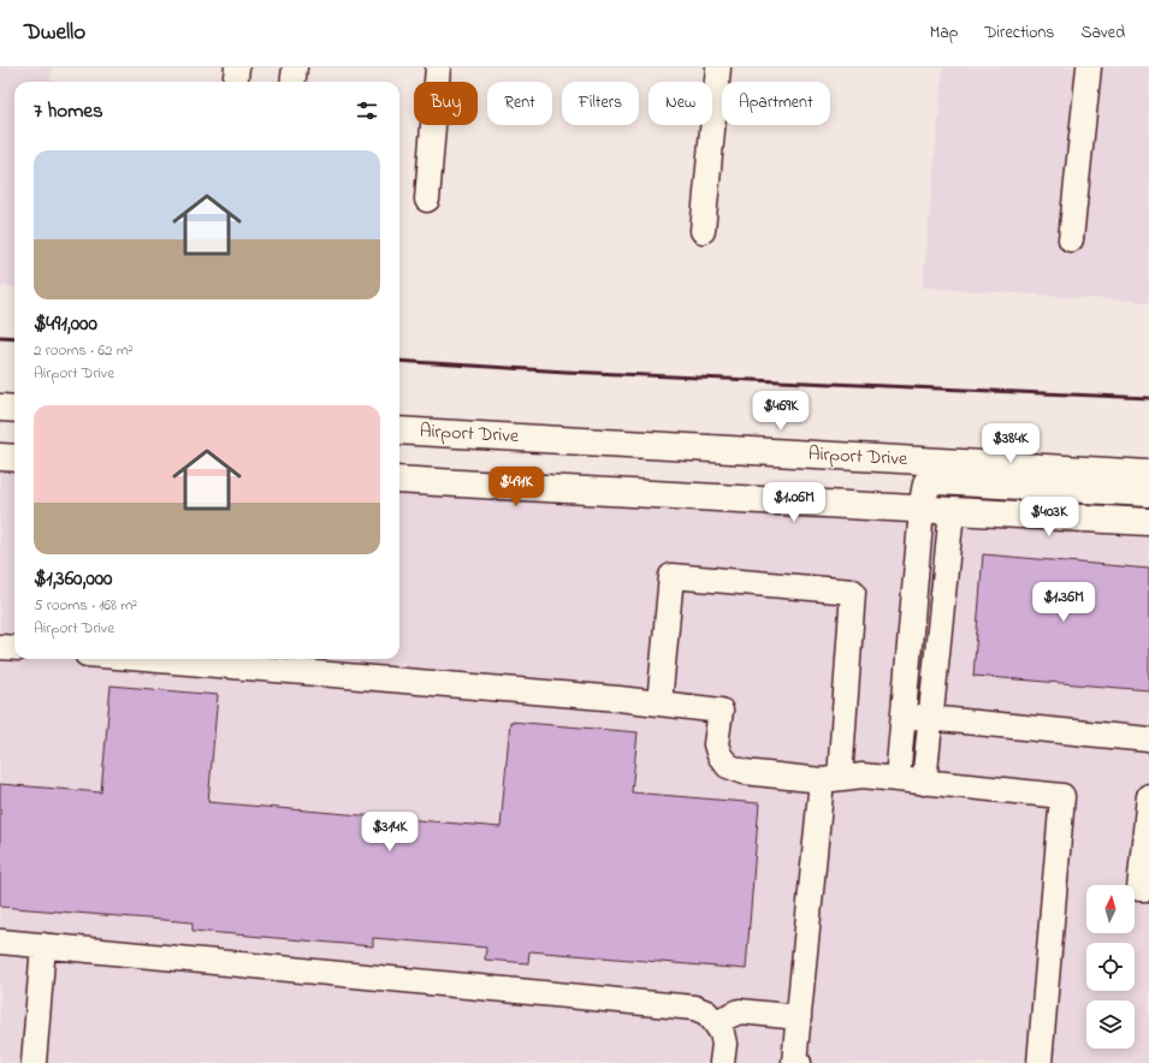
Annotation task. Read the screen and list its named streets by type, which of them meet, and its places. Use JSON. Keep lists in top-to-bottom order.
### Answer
{
  "streets": {
    "main road": ["Airport Drive"]
  },
  "north": "top",
  "page": {
    "header": "Dwello",
    "nav": ["Map", "Directions", "Saved"],
    "chip": [
      "Buy",
      "Rent",
      "Filters",
      "New",
      "Apartment"
    ],
    "heading": "7 homes",
    "list": [
      {
        "name": "$491,000",
        "note": "2 rooms · 62 m² · Airport Drive"
      },
      {
        "name": "$1,360,000",
        "note": "5 rooms · 168 m² · Airport Drive"
      }
    ],
    "price": [
      "$469K",
      "$384K",
      "$491K",
      "$1.06M",
      "$403K",
      "$1.36M",
      "$314K"
    ]
  }
}
